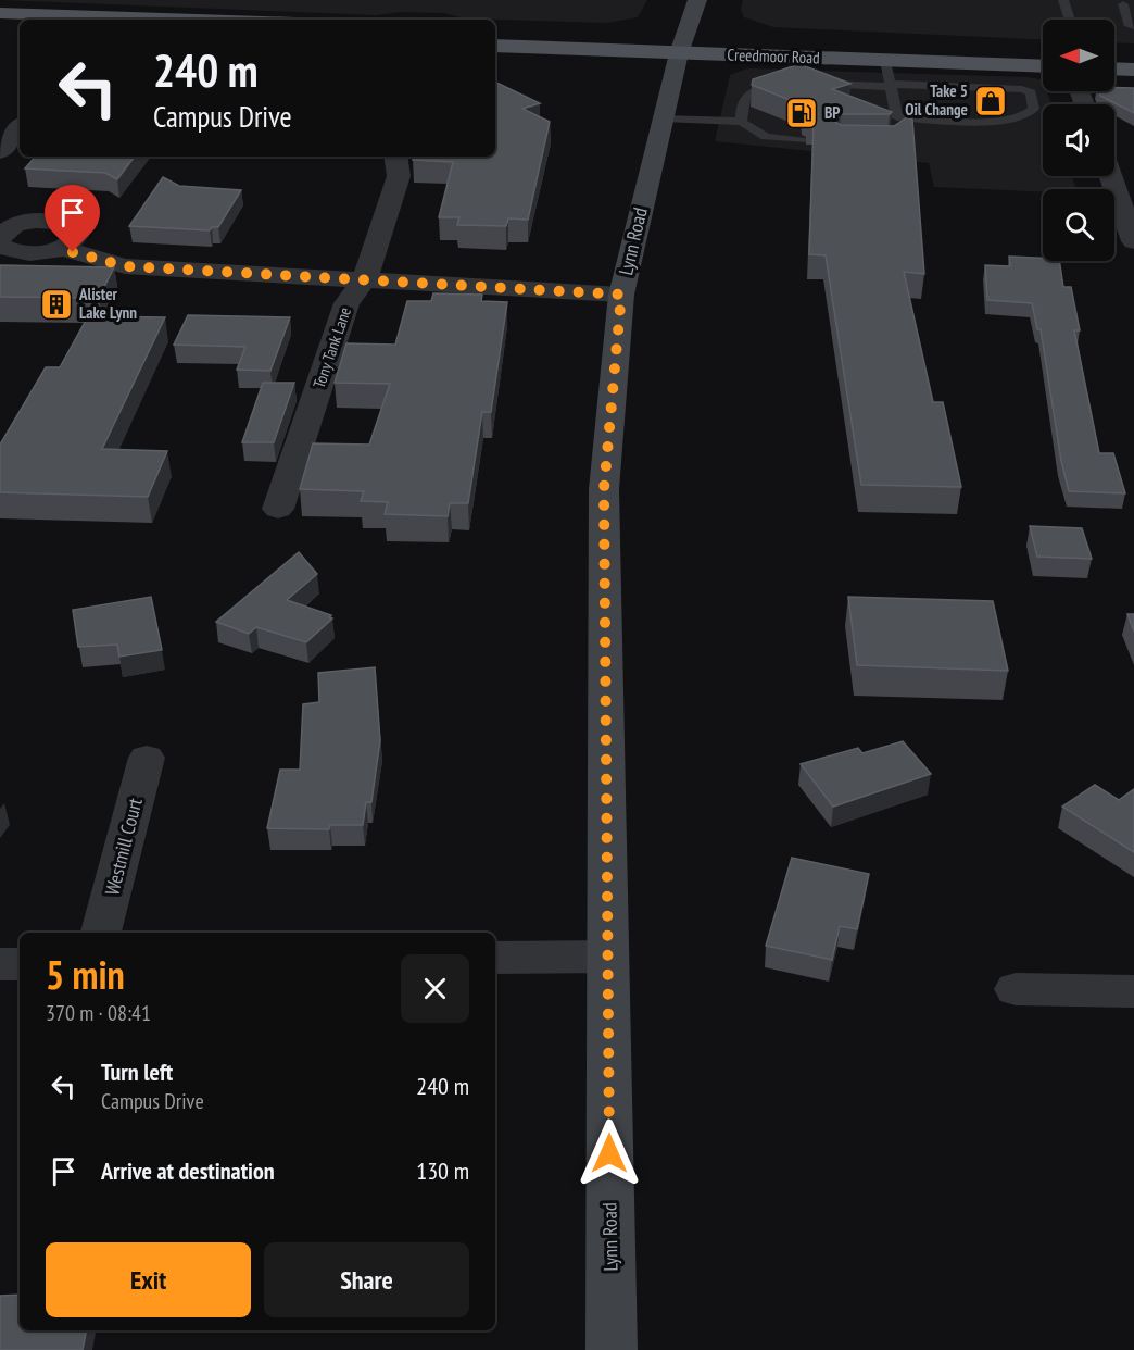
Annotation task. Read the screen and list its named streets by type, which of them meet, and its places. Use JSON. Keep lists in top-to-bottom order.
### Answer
{
  "streets": {
    "main road": ["Creedmoor Road", "Lynn Road"],
    "street": ["Tony Tank Lane", "Westmill Court"]
  },
  "crossings": [
    ["Creedmoor Road", "Lynn Road"]
  ],
  "places": {
    "shop": ["Take 5 Oil Change"],
    "fuel station": ["BP"],
    "building": ["Alister Lake Lynn"]
  },
  "north": "left",
  "page": {
    "turn": ["240 m", "Campus Drive"],
    "heading": ["5 min", "370 m · 08:41"],
    "list": [
      {
        "name": "Turn left",
        "note": "Campus Drive",
        "value": "240 m"
      },
      {
        "name": "Arrive at destination",
        "value": "130 m"
      }
    ],
    "buttons": ["Exit", "Share"]
  }
}
